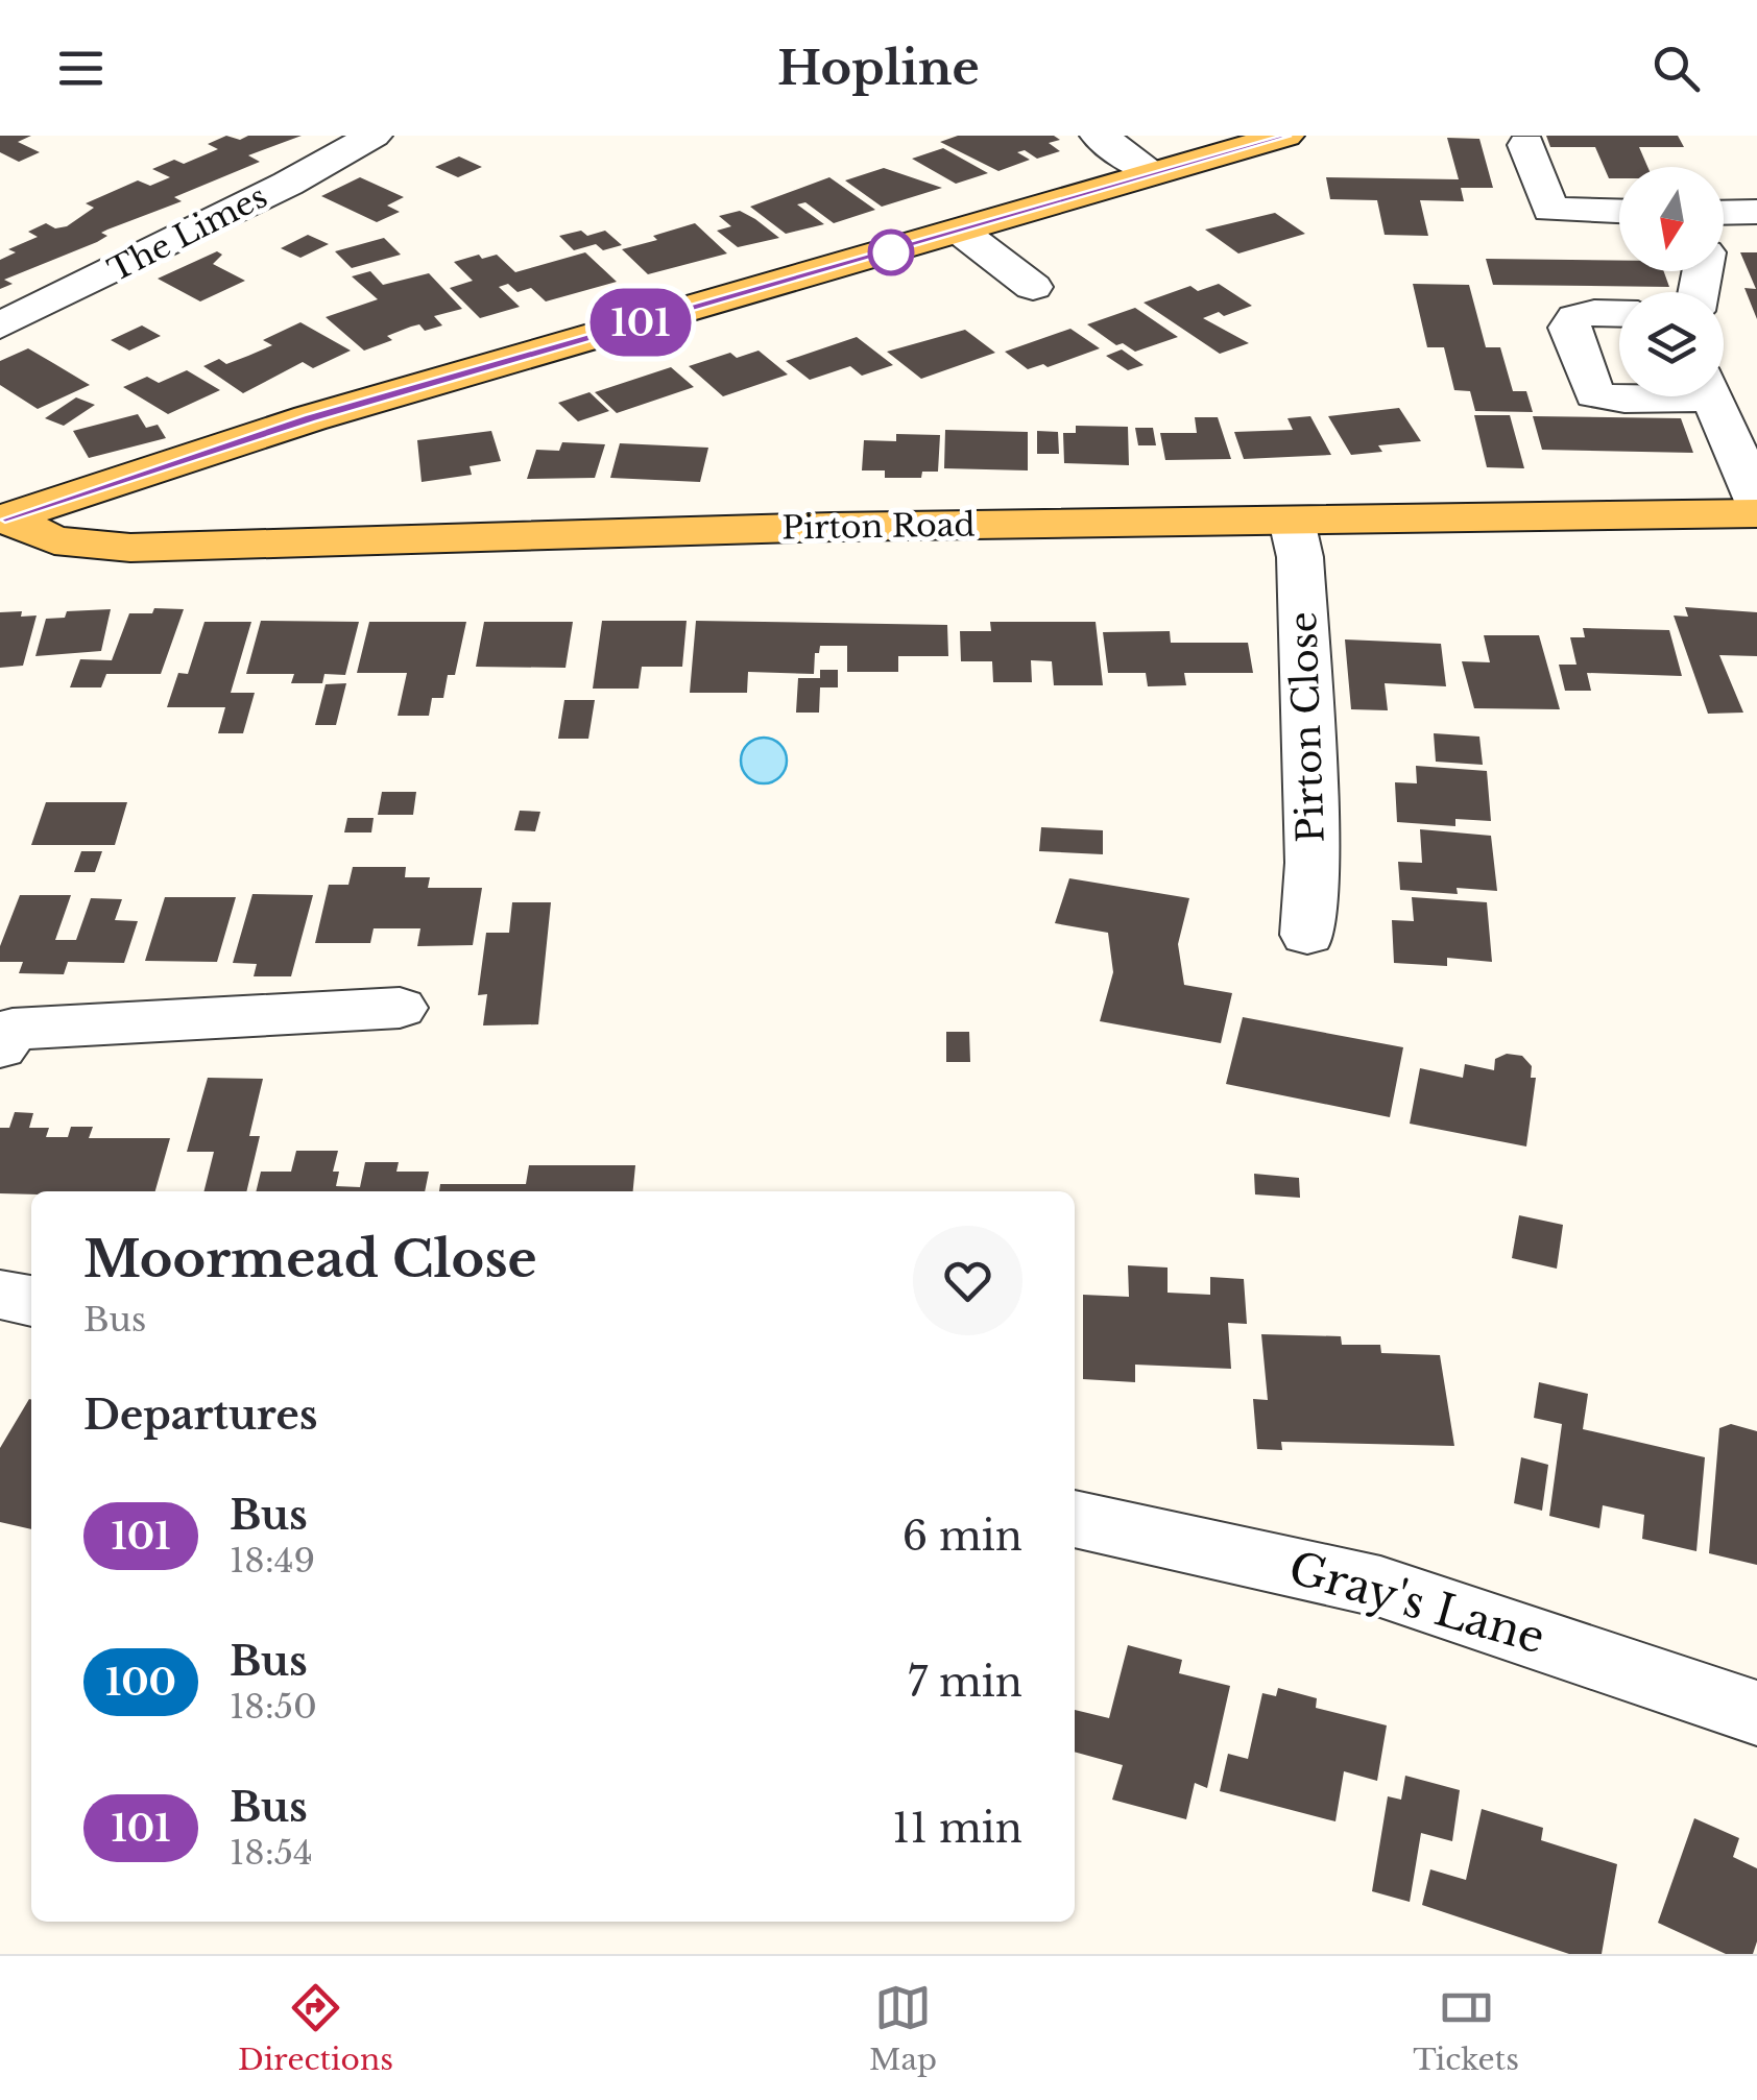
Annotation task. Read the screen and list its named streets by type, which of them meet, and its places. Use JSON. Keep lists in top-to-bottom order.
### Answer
{
  "streets": {
    "main road": ["Pirton Road"],
    "street": ["The Limes", "Pirton Close", "Gray's Lane"]
  },
  "crossings": [
    ["Pirton Road", "Pirton Close"]
  ],
  "lines": ["bus line 101"],
  "north": "bottom",
  "page": {
    "header": "Hopline",
    "on_map": "101",
    "heading": [
      ["Moormead Close", "Bus"],
      "Departures"
    ],
    "list": [
      {
        "mark": "101",
        "name": "Bus",
        "note": "18:49",
        "value": "6 min"
      },
      {
        "mark": "100",
        "name": "Bus",
        "note": "18:50",
        "value": "7 min"
      },
      {
        "mark": "101",
        "name": "Bus",
        "note": "18:54",
        "value": "11 min"
      }
    ],
    "tabs": ["Directions", "Map", "Tickets"]
  }
}
